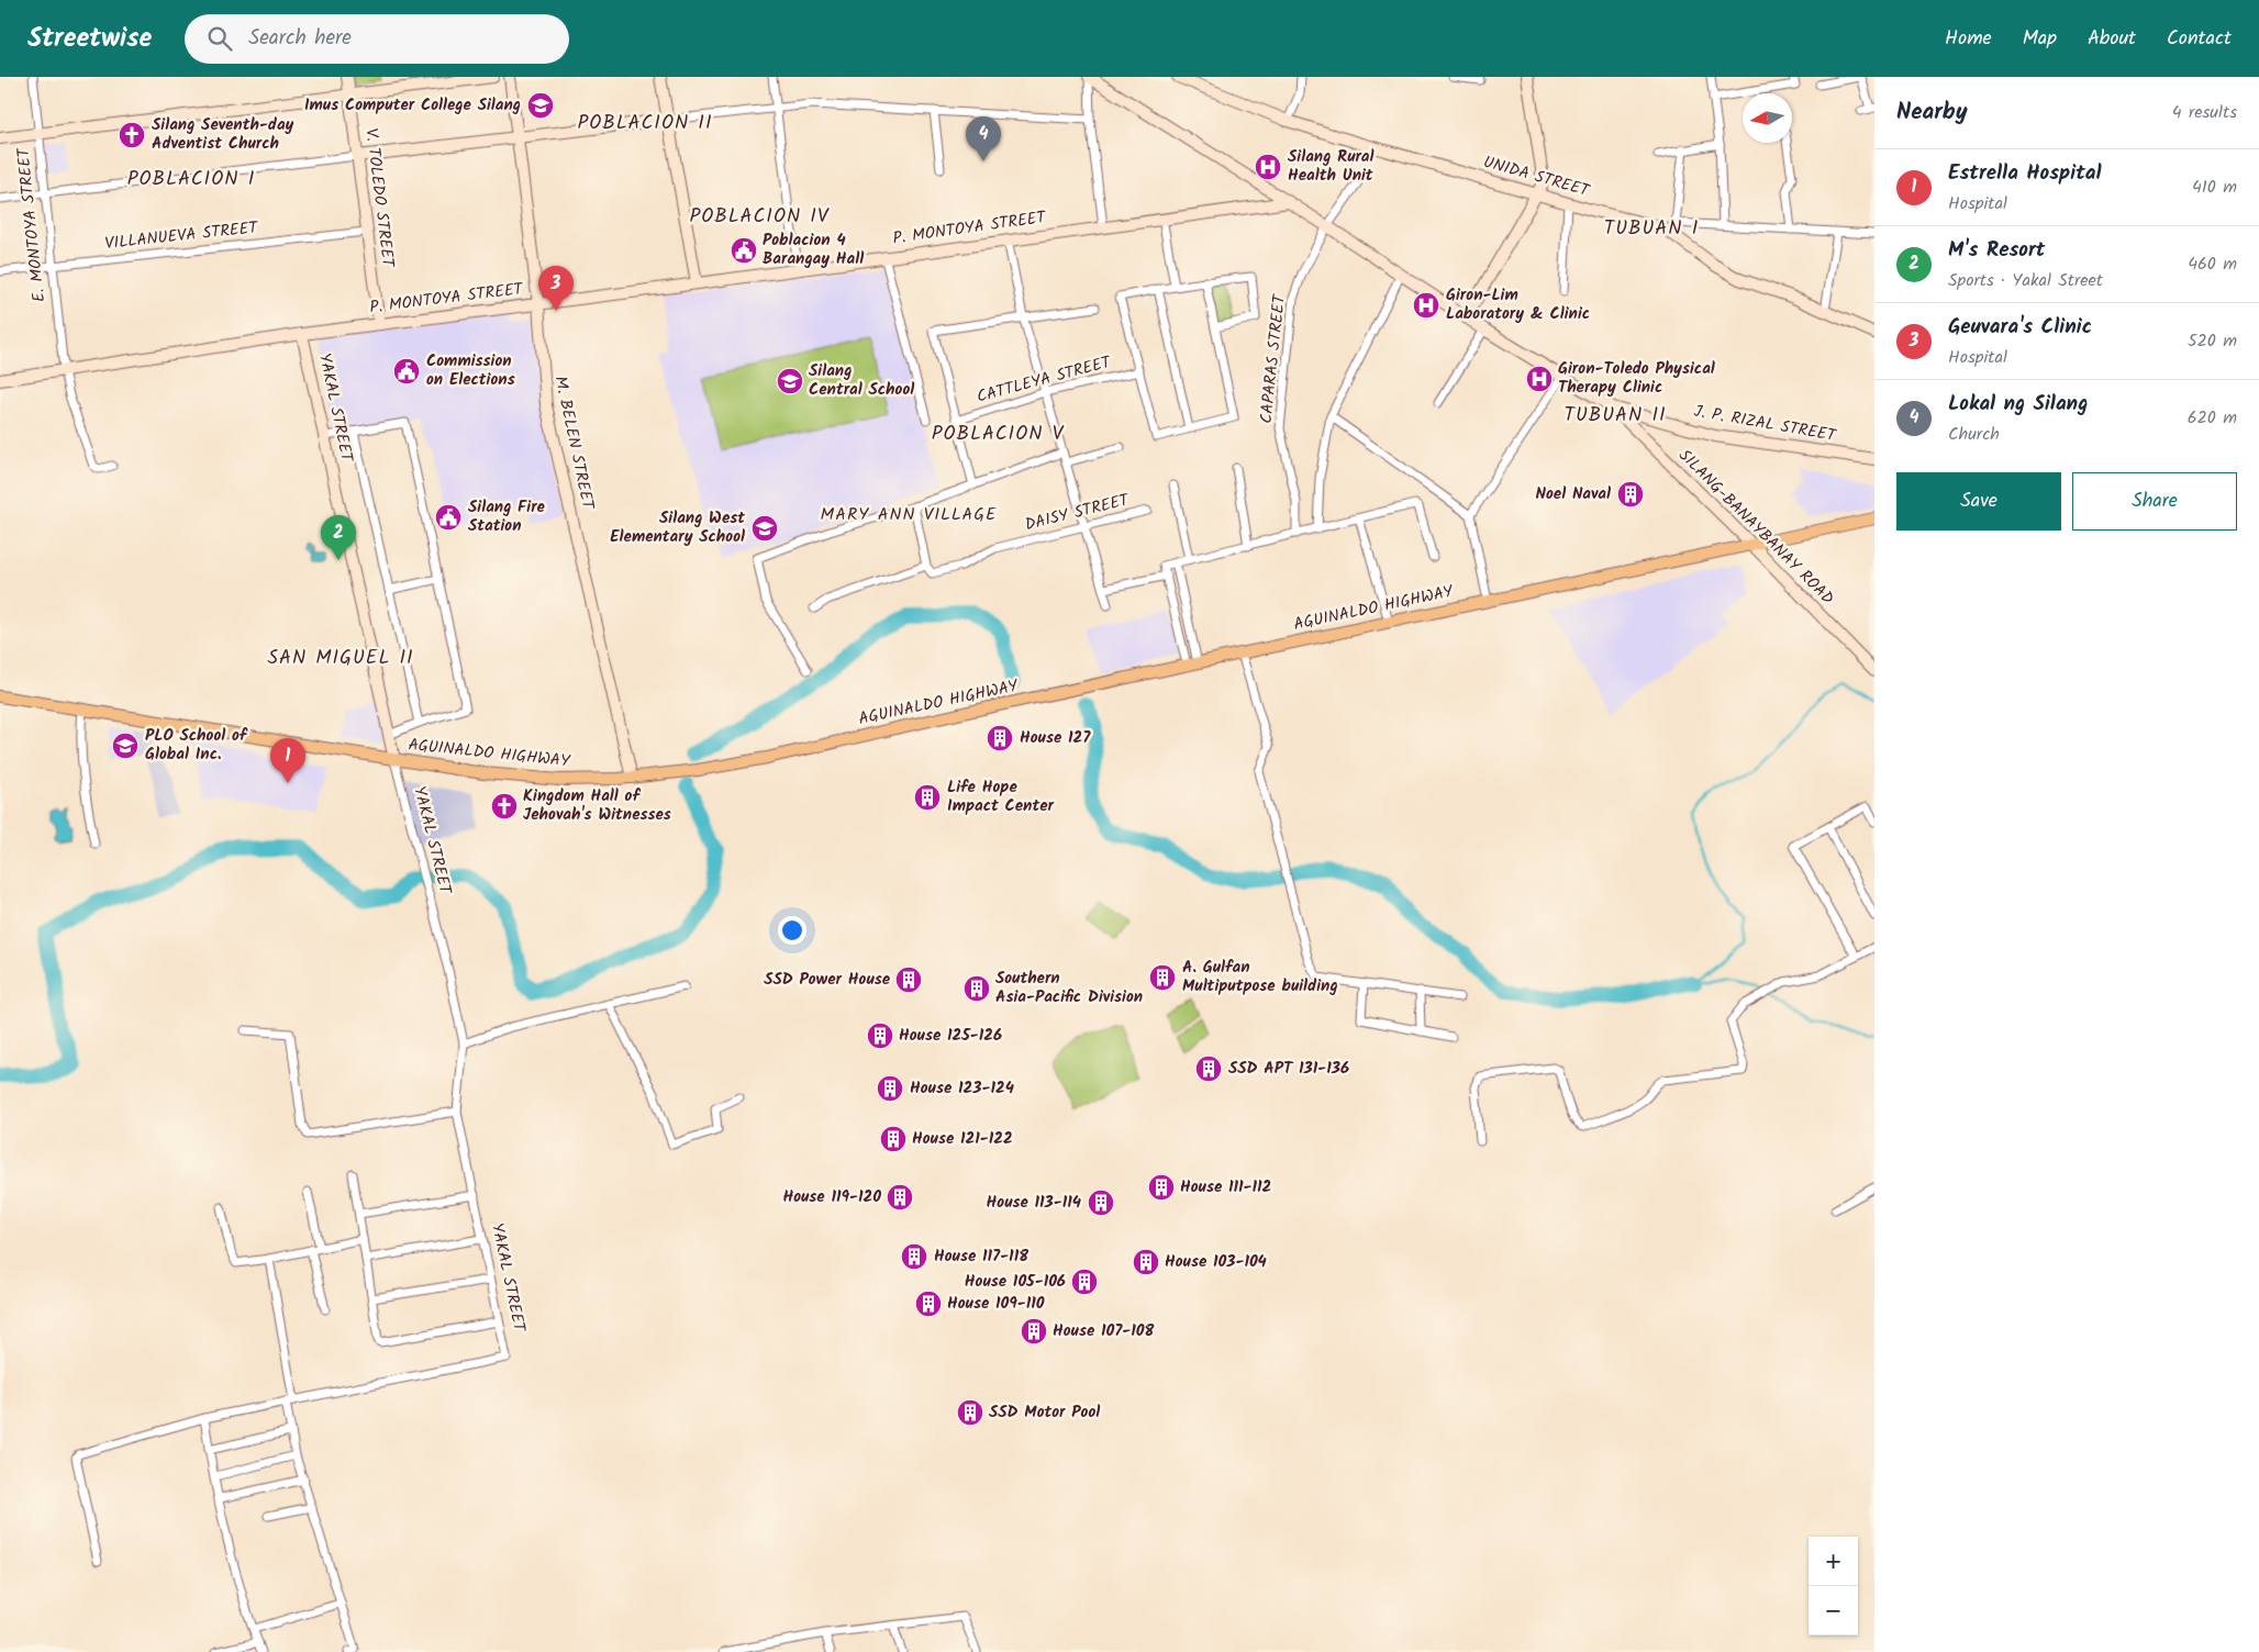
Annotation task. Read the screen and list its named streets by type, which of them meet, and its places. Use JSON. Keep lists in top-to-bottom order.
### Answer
{
  "streets": {
    "main road": ["AGUINALDO HIGHWAY"],
    "street": [
      "UNIDA STREET",
      "V. TOLEDO STREET",
      "E. MONTOYA STREET",
      "P. MONTOYA STREET",
      "VILLANUEVA STREET",
      "CAPARAS STREET",
      "CATTLEYA STREET",
      "YAKAL STREET",
      "J. P. RIZAL STREET",
      "M. BELEN STREET",
      "DAISY STREET",
      "SILANG-BANAYBANAY ROAD"
    ]
  },
  "crossings": [
    ["V. TOLEDO STREET", "P. MONTOYA STREET"],
    ["V. TOLEDO STREET", "VILLANUEVA STREET"],
    ["E. MONTOYA STREET", "P. MONTOYA STREET"],
    ["E. MONTOYA STREET", "VILLANUEVA STREET"],
    ["P. MONTOYA STREET", "YAKAL STREET"],
    ["P. MONTOYA STREET", "J. P. RIZAL STREET"],
    ["P. MONTOYA STREET", "M. BELEN STREET"],
    ["CAPARAS STREET", "J. P. RIZAL STREET"],
    ["YAKAL STREET", "AGUINALDO HIGHWAY"],
    ["J. P. RIZAL STREET", "SILANG-BANAYBANAY ROAD"],
    ["M. BELEN STREET", "AGUINALDO HIGHWAY"],
    ["SILANG-BANAYBANAY ROAD", "AGUINALDO HIGHWAY"]
  ],
  "districts": [
    "POBLACION II",
    "POBLACION I",
    "POBLACION IV",
    "TUBUAN I",
    "TUBUAN II",
    "POBLACION V",
    "MARY ANN VILLAGE",
    "SAN MIGUEL II"
  ],
  "places": {
    "school or university": [
      "Imus Computer College Silang",
      "Silang Central School",
      "Silang West Elementary School",
      "PLO School of Global Inc."
    ],
    "church": ["Silang Seventh-day Adventist Church", "Kingdom Hall of Jehovah's Witnesses"],
    "hospital": ["Silang Rural Health Unit", "Giron-Lim Laboratory & Clinic", "Giron-Toledo Physical Therapy Clinic"],
    "public building": ["Poblacion 4 Barangay Hall", "Commission on Elections", "Silang Fire Station"],
    "building": [
      "Noel Naval",
      "House 127",
      "Life Hope Impact Center",
      "A. Gulfan Multiputpose building",
      "SSD Power House",
      "Southern Asia-Pacific Division",
      "House 125-126",
      "SSD APT 131-136",
      "House 123-124",
      "House 121-122",
      "House 111-112",
      "House 119-120",
      "House 113-114",
      "House 117-118",
      "House 103-104",
      "House 105-106",
      "House 109-110",
      "House 107-108",
      "SSD Motor Pool"
    ]
  },
  "north": "left",
  "page": {
    "header": "Streetwise",
    "search": "Search here",
    "nav": [
      "Home",
      "Map",
      "About",
      "Contact"
    ],
    "heading": ["Nearby", "4 results"],
    "pins": [
      "4",
      "3",
      "2",
      "1"
    ],
    "list": [
      {
        "mark": "1",
        "name": "Estrella Hospital",
        "note": "Hospital",
        "value": "410 m"
      },
      {
        "mark": "2",
        "name": "M's Resort",
        "note": "Sports · Yakal Street",
        "value": "460 m"
      },
      {
        "mark": "3",
        "name": "Geuvara's Clinic",
        "note": "Hospital",
        "value": "520 m"
      },
      {
        "mark": "4",
        "name": "Lokal ng Silang",
        "note": "Church",
        "value": "620 m"
      }
    ],
    "buttons": ["Save", "Share"],
    "map_buttons": ["+", "−"]
  }
}
